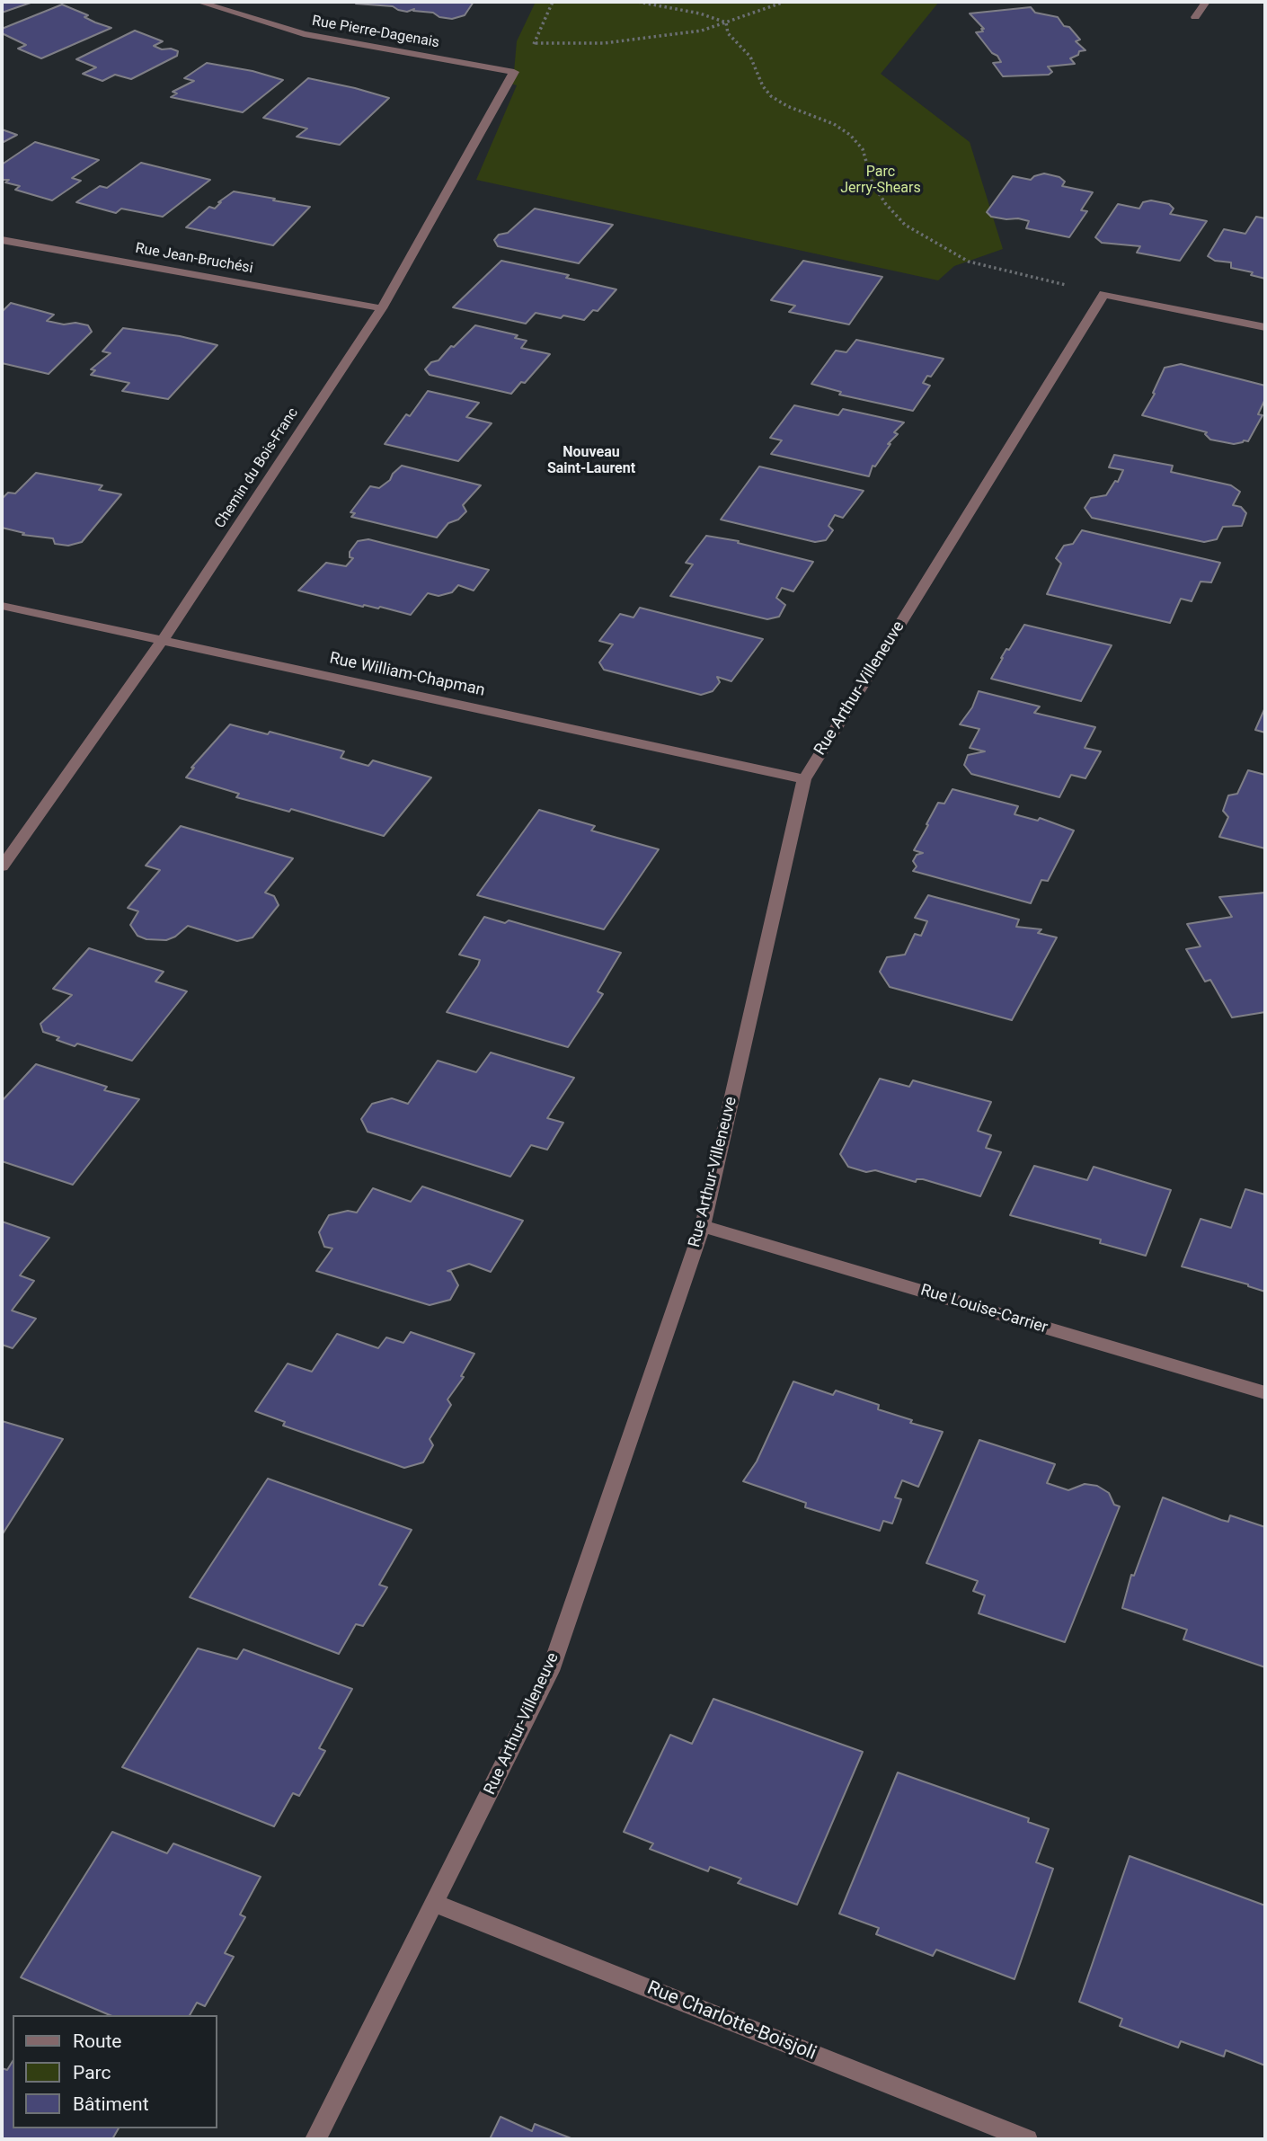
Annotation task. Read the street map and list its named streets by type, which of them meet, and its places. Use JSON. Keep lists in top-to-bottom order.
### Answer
{
  "streets": {
    "street": [
      "Rue Pierre-Dagenais",
      "Rue Jean-Bruchési",
      "Chemin du Bois-Franc",
      "Rue William-Chapman",
      "Rue Arthur-Villeneuve",
      "Rue Louise-Carrier",
      "Rue Charlotte-Boisjoli"
    ]
  },
  "crossings": [
    ["Rue Pierre-Dagenais", "Chemin du Bois-Franc"],
    ["Rue Jean-Bruchési", "Chemin du Bois-Franc"],
    ["Chemin du Bois-Franc", "Rue William-Chapman"],
    ["Rue William-Chapman", "Rue Arthur-Villeneuve"],
    ["Rue Arthur-Villeneuve", "Rue Louise-Carrier"],
    ["Rue Arthur-Villeneuve", "Rue Charlotte-Boisjoli"]
  ],
  "districts": ["Nouveau Saint-Laurent"],
  "parks": ["Parc Jerry-Shears"],
  "legend": ["Route", "Parc", "Bâtiment"]
}
